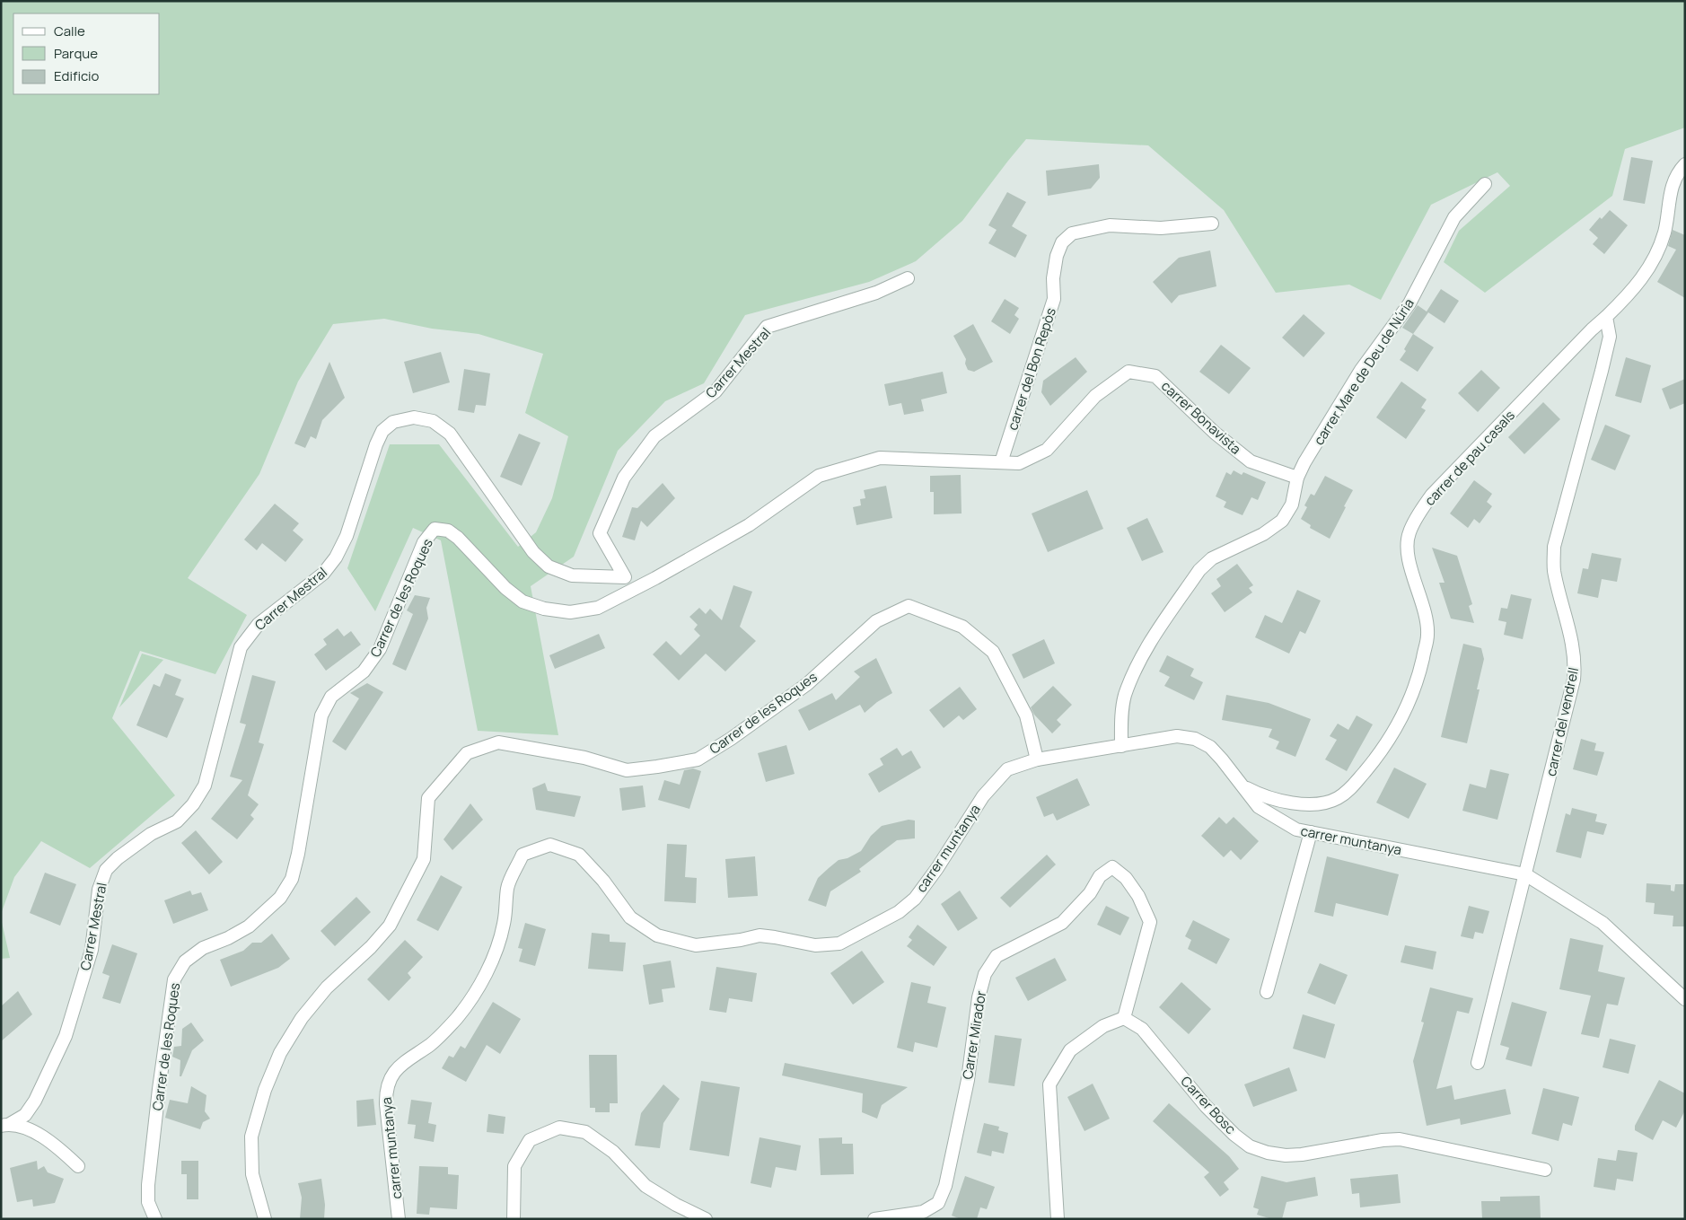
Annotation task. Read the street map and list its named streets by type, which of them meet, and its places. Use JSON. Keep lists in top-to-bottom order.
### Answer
{
  "streets": {
    "street": [
      "Carrer Mestral",
      "carrer del Bon Repòs",
      "carrer Mare de Deu de Núria",
      "carrer Bonavista",
      "carrer de pau casals",
      "Carrer de les Roques",
      "carrer del vendrell",
      "carrer muntanya",
      "Carrer Mirador",
      "Carrer Bosc"
    ]
  },
  "crossings": [
    ["Carrer Mestral", "Carrer de les Roques"],
    ["carrer del Bon Repòs", "carrer Bonavista"],
    ["carrer del Bon Repòs", "Carrer de les Roques"],
    ["carrer Mare de Deu de Núria", "carrer Bonavista"],
    ["carrer Mare de Deu de Núria", "carrer muntanya"],
    ["carrer Bonavista", "Carrer de les Roques"],
    ["carrer de pau casals", "carrer del vendrell"],
    ["carrer de pau casals", "carrer muntanya"],
    ["Carrer de les Roques", "carrer muntanya"],
    ["carrer del vendrell", "carrer muntanya"],
    ["Carrer Mirador", "Carrer Bosc"]
  ],
  "legend": ["Calle", "Parque", "Edificio"]
}
